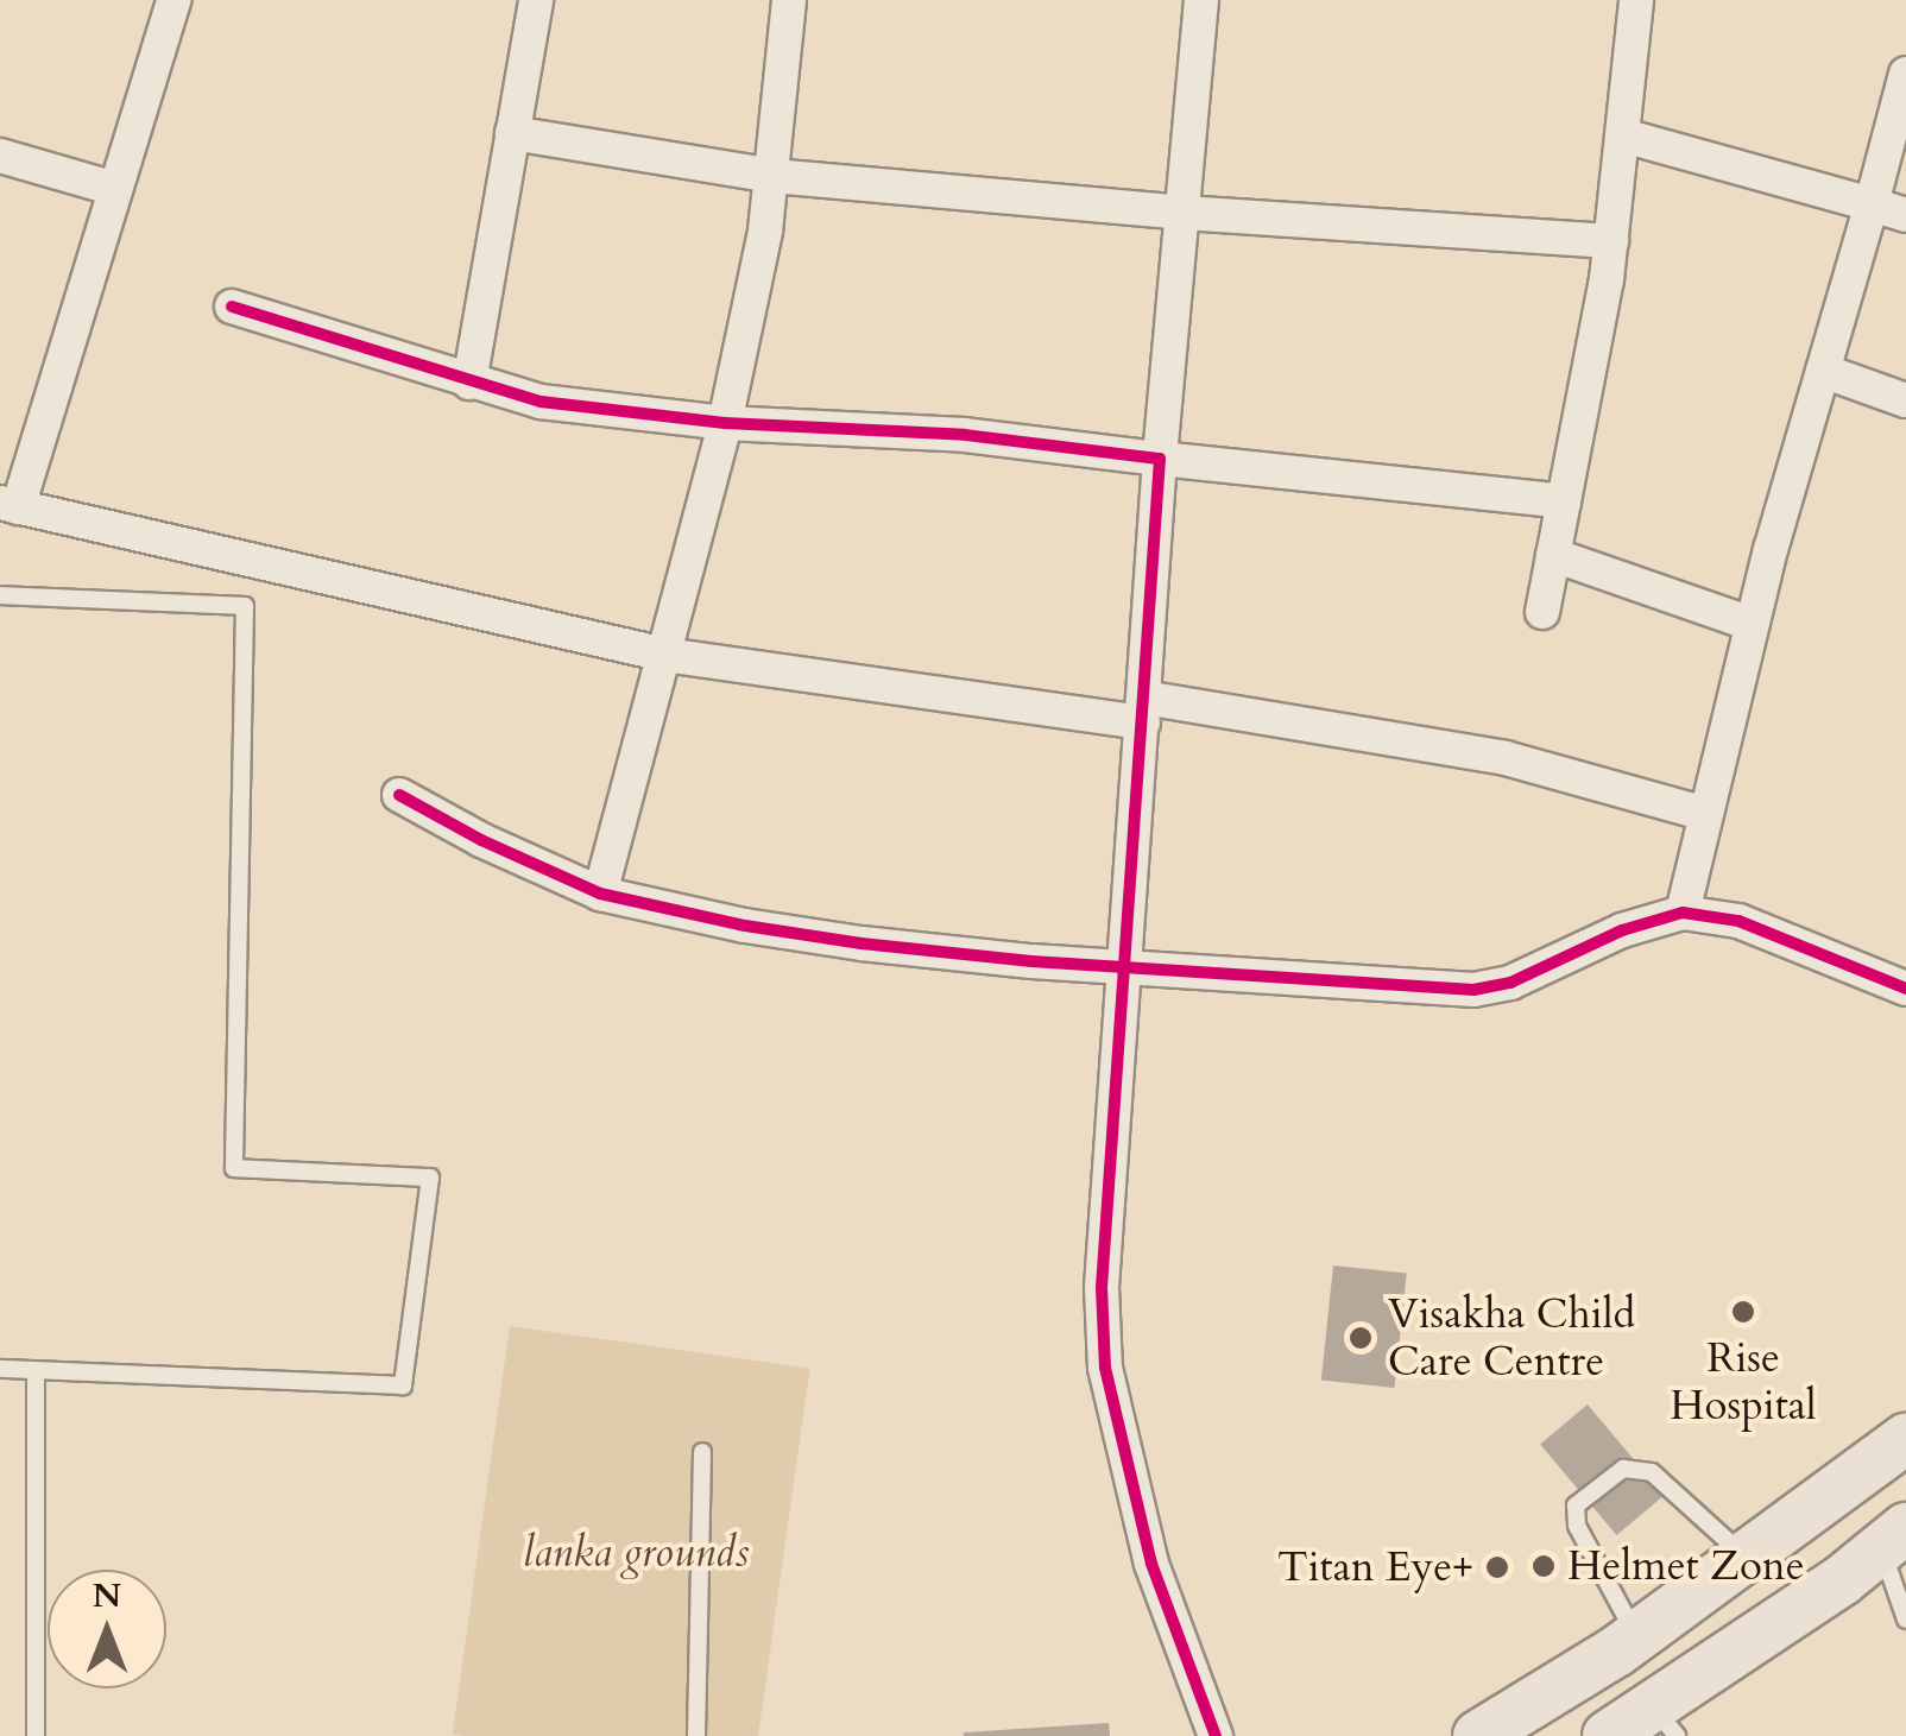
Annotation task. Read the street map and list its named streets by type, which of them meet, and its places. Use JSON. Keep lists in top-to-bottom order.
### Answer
{
  "parks": ["lanka grounds"],
  "places": [
    "Rise Hospital",
    "Visakha Child Care Centre",
    "Helmet Zone",
    "Titan Eye+"
  ],
  "north": "top"
}
